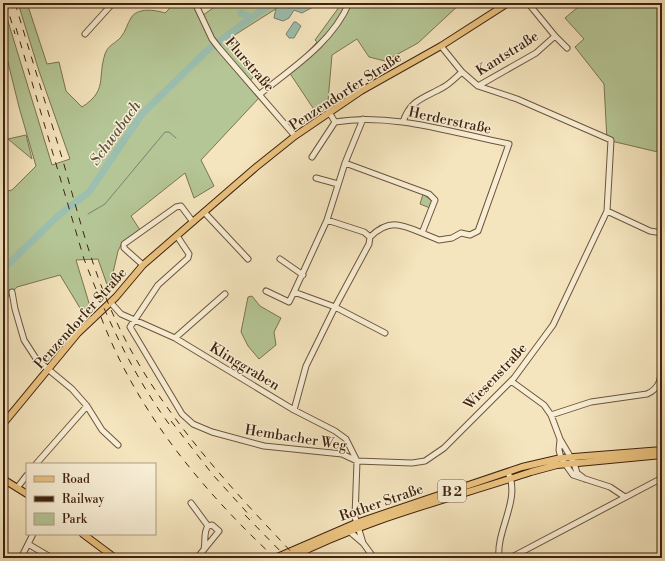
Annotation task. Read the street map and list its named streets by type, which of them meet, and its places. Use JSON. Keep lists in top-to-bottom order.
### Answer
{
  "streets": {
    "main road": ["Penzendorfer Straße", "B 2", "Rother Straße"],
    "street": [
      "Kantstraße",
      "Flurstraße",
      "Herderstraße",
      "Klinggraben",
      "Wiesenstraße",
      "Hembacher Weg"
    ]
  },
  "crossings": [
    ["Kantstraße", "Penzendorfer Straße"],
    ["Kantstraße", "Wiesenstraße"],
    ["Flurstraße", "Penzendorfer Straße"],
    ["Penzendorfer Straße", "Klinggraben"],
    ["Klinggraben", "Wiesenstraße"],
    ["Klinggraben", "Hembacher Weg"],
    ["Wiesenstraße", "Hembacher Weg"],
    ["Hembacher Weg", "Rother Straße"]
  ],
  "water": ["Schwabach"],
  "legend": ["Road", "Railway", "Park"]
}
